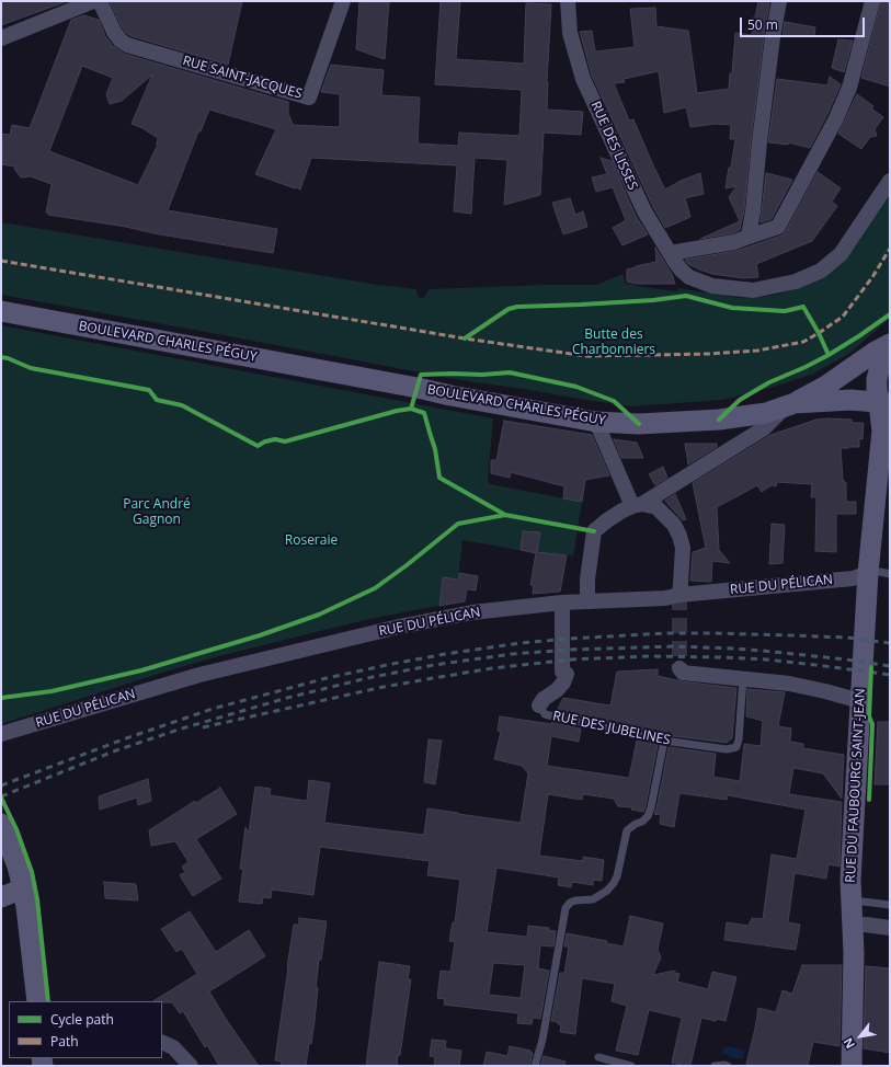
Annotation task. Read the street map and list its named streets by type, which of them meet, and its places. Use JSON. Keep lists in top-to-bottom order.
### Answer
{
  "streets": {
    "main road": ["BOULEVARD CHARLES PÉGUY", "RUE DU FAUBOURG SAINT-JEAN"],
    "street": [
      "RUE SAINT-JACQUES",
      "RUE DES LISSES",
      "RUE DU PÉLICAN",
      "RUE DES JUBELINES"
    ]
  },
  "crossings": [
    ["BOULEVARD CHARLES PÉGUY", "RUE DU FAUBOURG SAINT-JEAN"],
    ["RUE DU PÉLICAN", "RUE DES JUBELINES"],
    ["RUE DU PÉLICAN", "RUE DU FAUBOURG SAINT-JEAN"]
  ],
  "parks": ["Butte des Charbonniers", "Parc André Gagnon", "Roseraie"],
  "legend": ["Cycle path", "Path"],
  "scale_bar": "50 m",
  "north": "bottom left"
}
